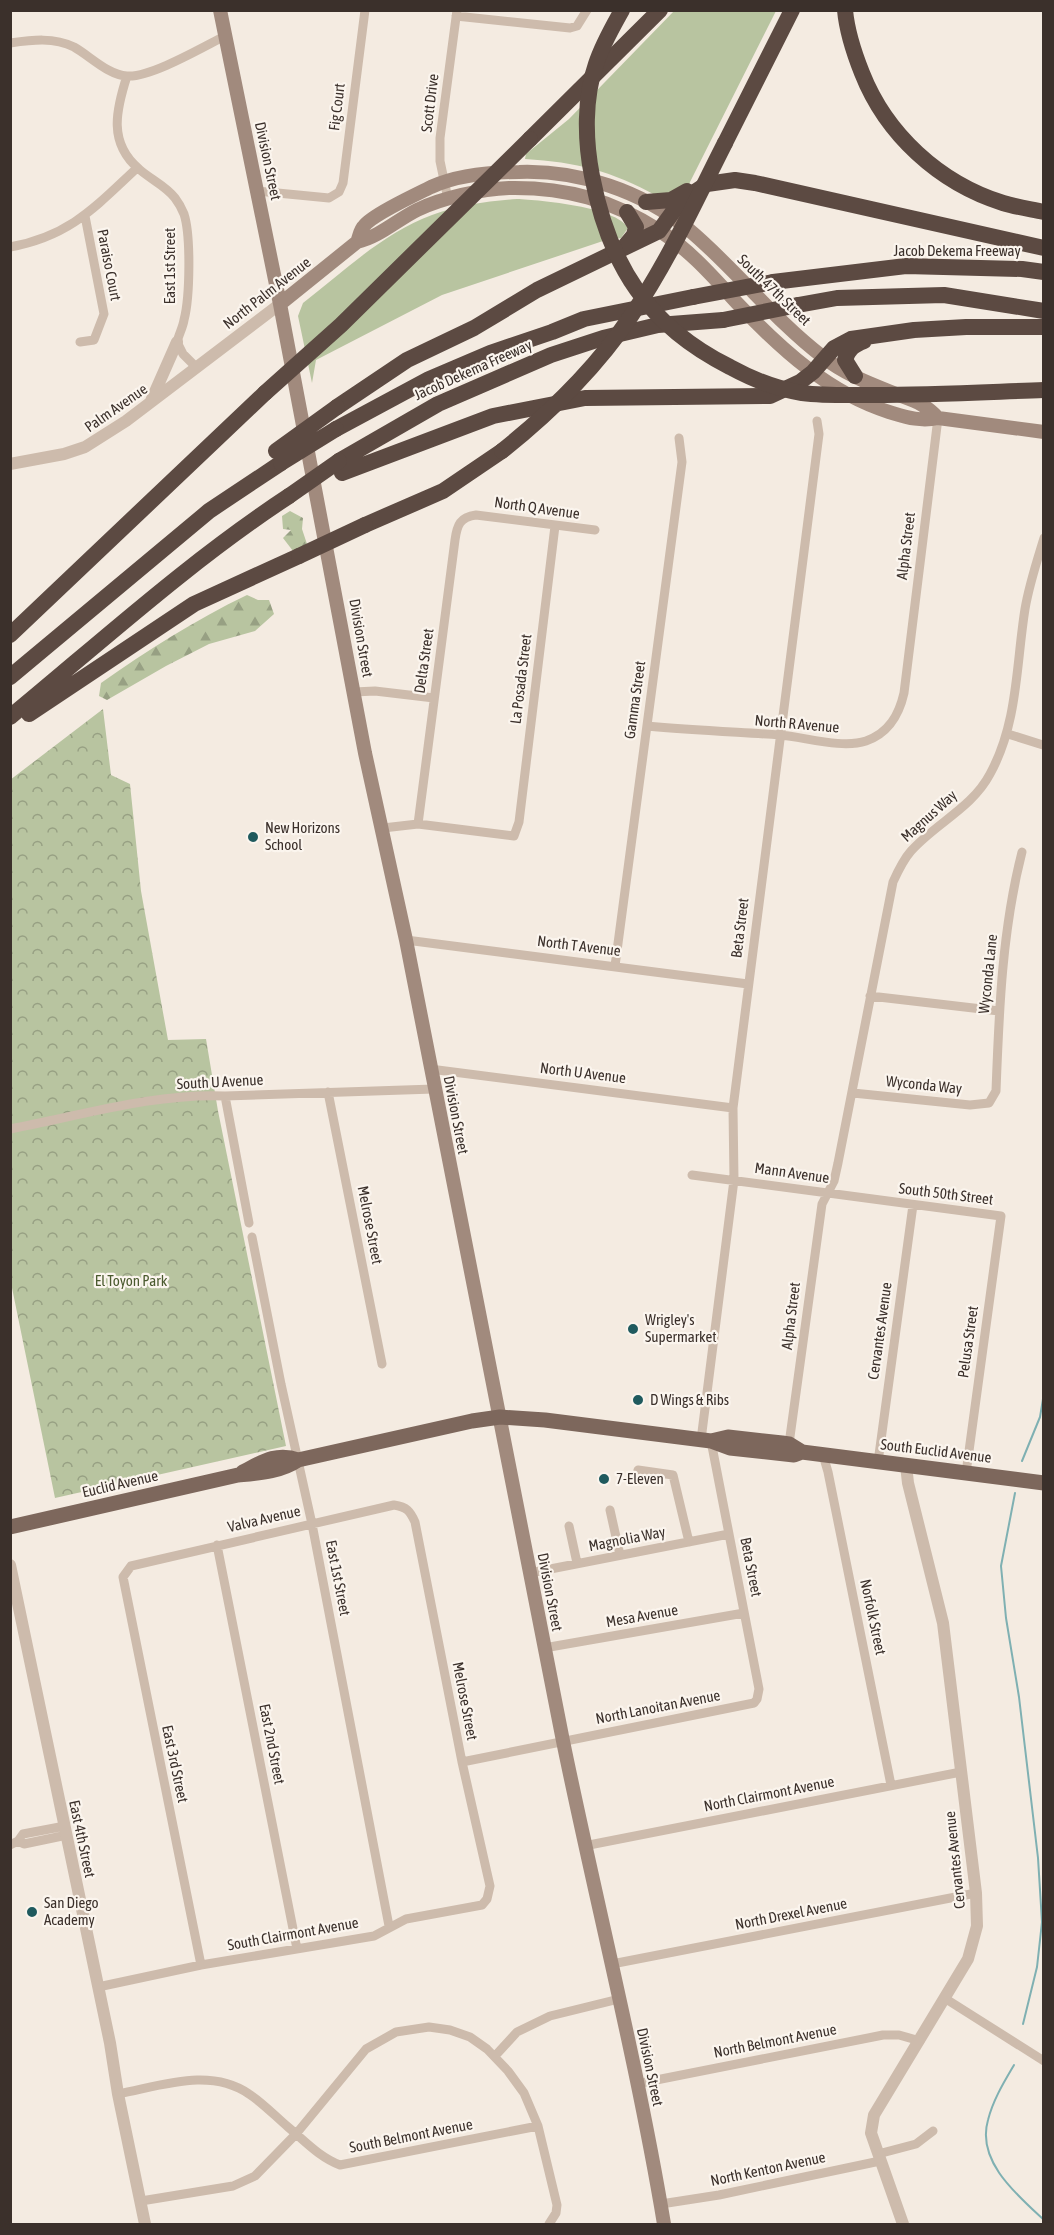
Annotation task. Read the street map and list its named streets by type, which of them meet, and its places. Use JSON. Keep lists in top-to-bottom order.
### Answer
{
  "streets": {
    "highway": ["Jacob Dekema Freeway"],
    "main road": [
      "Division Street",
      "South 47th Street",
      "North Palm Avenue",
      "South Euclid Avenue",
      "Euclid Avenue"
    ],
    "street": [
      "Scott Drive",
      "Fig Court",
      "Paraiso Court",
      "East 1st Street",
      "Palm Avenue",
      "North Q Avenue",
      "Alpha Street",
      "Delta Street",
      "La Posada Street",
      "Gamma Street",
      "North R Avenue",
      "Magnus Way",
      "Beta Street",
      "North T Avenue",
      "Wyconda Lane",
      "North U Avenue",
      "South U Avenue",
      "Wyconda Way",
      "Mann Avenue",
      "South 50th Street",
      "Melrose Street",
      "Cervantes Avenue",
      "Pelusa Street",
      "Valva Avenue",
      "Magnolia Way",
      "Mesa Avenue",
      "Norfolk Street",
      "North Lanoitan Avenue",
      "East 2nd Street",
      "East 3rd Street",
      "North Clairmont Avenue",
      "East 4th Street",
      "North Drexel Avenue",
      "South Clairmont Avenue",
      "North Belmont Avenue",
      "South Belmont Avenue",
      "North Kenton Avenue"
    ]
  },
  "crossings": [
    ["Scott Drive", "North Palm Avenue"],
    ["Fig Court", "Division Street"],
    ["Division Street", "North Palm Avenue"],
    ["Division Street", "North T Avenue"],
    ["Division Street", "North U Avenue"],
    ["Division Street", "South U Avenue"],
    ["Division Street", "Euclid Avenue"],
    ["Division Street", "Magnolia Way"],
    ["Division Street", "Mesa Avenue"],
    ["Division Street", "North Lanoitan Avenue"],
    ["Division Street", "North Clairmont Avenue"],
    ["Division Street", "North Drexel Avenue"],
    ["Division Street", "North Belmont Avenue"],
    ["Division Street", "North Kenton Avenue"],
    ["East 1st Street", "Euclid Avenue"],
    ["East 1st Street", "Valva Avenue"],
    ["East 1st Street", "South Clairmont Avenue"],
    ["South 47th Street", "North Palm Avenue"],
    ["South 47th Street", "Alpha Street"],
    ["North Palm Avenue", "Palm Avenue"],
    ["North Q Avenue", "Delta Street"],
    ["North Q Avenue", "La Posada Street"],
    ["Alpha Street", "North R Avenue"],
    ["Alpha Street", "Magnus Way"],
    ["Alpha Street", "Mann Avenue"],
    ["Alpha Street", "South Euclid Avenue"],
    ["Delta Street", "La Posada Street"],
    ["Gamma Street", "North R Avenue"],
    ["Gamma Street", "North T Avenue"],
    ["North R Avenue", "Beta Street"],
    ["Magnus Way", "Wyconda Way"],
    ["Magnus Way", "Mann Avenue"],
    ["Beta Street", "North T Avenue"],
    ["Beta Street", "North U Avenue"],
    ["Beta Street", "Mann Avenue"],
    ["Beta Street", "South Euclid Avenue"],
    ["Beta Street", "Euclid Avenue"],
    ["Beta Street", "Magnolia Way"],
    ["Beta Street", "Mesa Avenue"],
    ["Beta Street", "North Lanoitan Avenue"],
    ["Wyconda Lane", "Wyconda Way"],
    ["South U Avenue", "Melrose Street"],
    ["Mann Avenue", "South 50th Street"],
    ["South 50th Street", "Cervantes Avenue"],
    ["South 50th Street", "Pelusa Street"],
    ["Melrose Street", "Valva Avenue"],
    ["Melrose Street", "North Lanoitan Avenue"],
    ["Melrose Street", "South Clairmont Avenue"],
    ["Cervantes Avenue", "South Euclid Avenue"],
    ["Cervantes Avenue", "North Clairmont Avenue"],
    ["Cervantes Avenue", "North Drexel Avenue"],
    ["Cervantes Avenue", "North Belmont Avenue"],
    ["Cervantes Avenue", "North Kenton Avenue"],
    ["Pelusa Street", "South Euclid Avenue"],
    ["South Euclid Avenue", "Euclid Avenue"],
    ["South Euclid Avenue", "Norfolk Street"],
    ["Valva Avenue", "East 2nd Street"],
    ["Valva Avenue", "East 3rd Street"],
    ["Norfolk Street", "North Clairmont Avenue"],
    ["East 2nd Street", "South Clairmont Avenue"],
    ["East 3rd Street", "South Clairmont Avenue"],
    ["East 4th Street", "South Clairmont Avenue"],
    ["East 4th Street", "South Belmont Avenue"]
  ],
  "parks": ["El Toyon Park"],
  "places": [
    "New Horizons School",
    "Wrigley's Supermarket",
    "D Wings & Ribs",
    "7-Eleven",
    "San Diego Academy"
  ]
}
